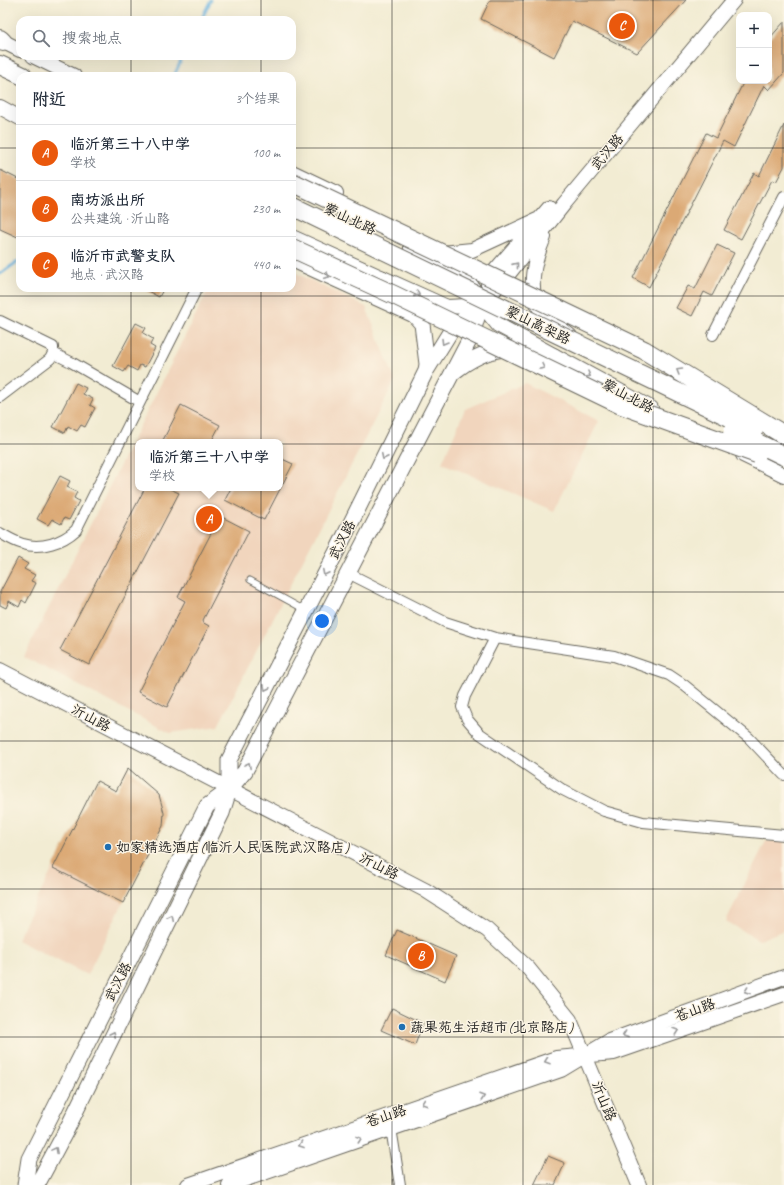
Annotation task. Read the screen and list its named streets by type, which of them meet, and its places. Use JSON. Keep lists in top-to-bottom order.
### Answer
{
  "streets": {
    "highway": ["蒙山高架路"],
    "main road": [
      "武汉路",
      "蒙山北路",
      "沂山路",
      "苍山路"
    ]
  },
  "crossings": [
    ["武汉路", "蒙山北路"],
    ["武汉路", "沂山路"],
    ["沂山路", "苍山路"]
  ],
  "places": ["如家精选酒店(临沂人民医院武汉路店)", "蔬果苑生活超市(北京路店)"],
  "page": {
    "pins": ["C", "A", "B"],
    "map_buttons": ["+", "−"],
    "search": "搜索地点",
    "heading": ["附近", "3个结果"],
    "list": [
      {
        "mark": "A",
        "name": "临沂第三十八中学",
        "note": "学校",
        "value": "100 m"
      },
      {
        "mark": "B",
        "name": "南坊派出所",
        "note": "公共建筑 · 沂山路",
        "value": "230 m"
      },
      {
        "mark": "C",
        "name": "临沂市武警支队",
        "note": "地点 · 武汉路",
        "value": "440 m"
      }
    ],
    "popup": ["临沂第三十八中学", "学校"]
  }
}
